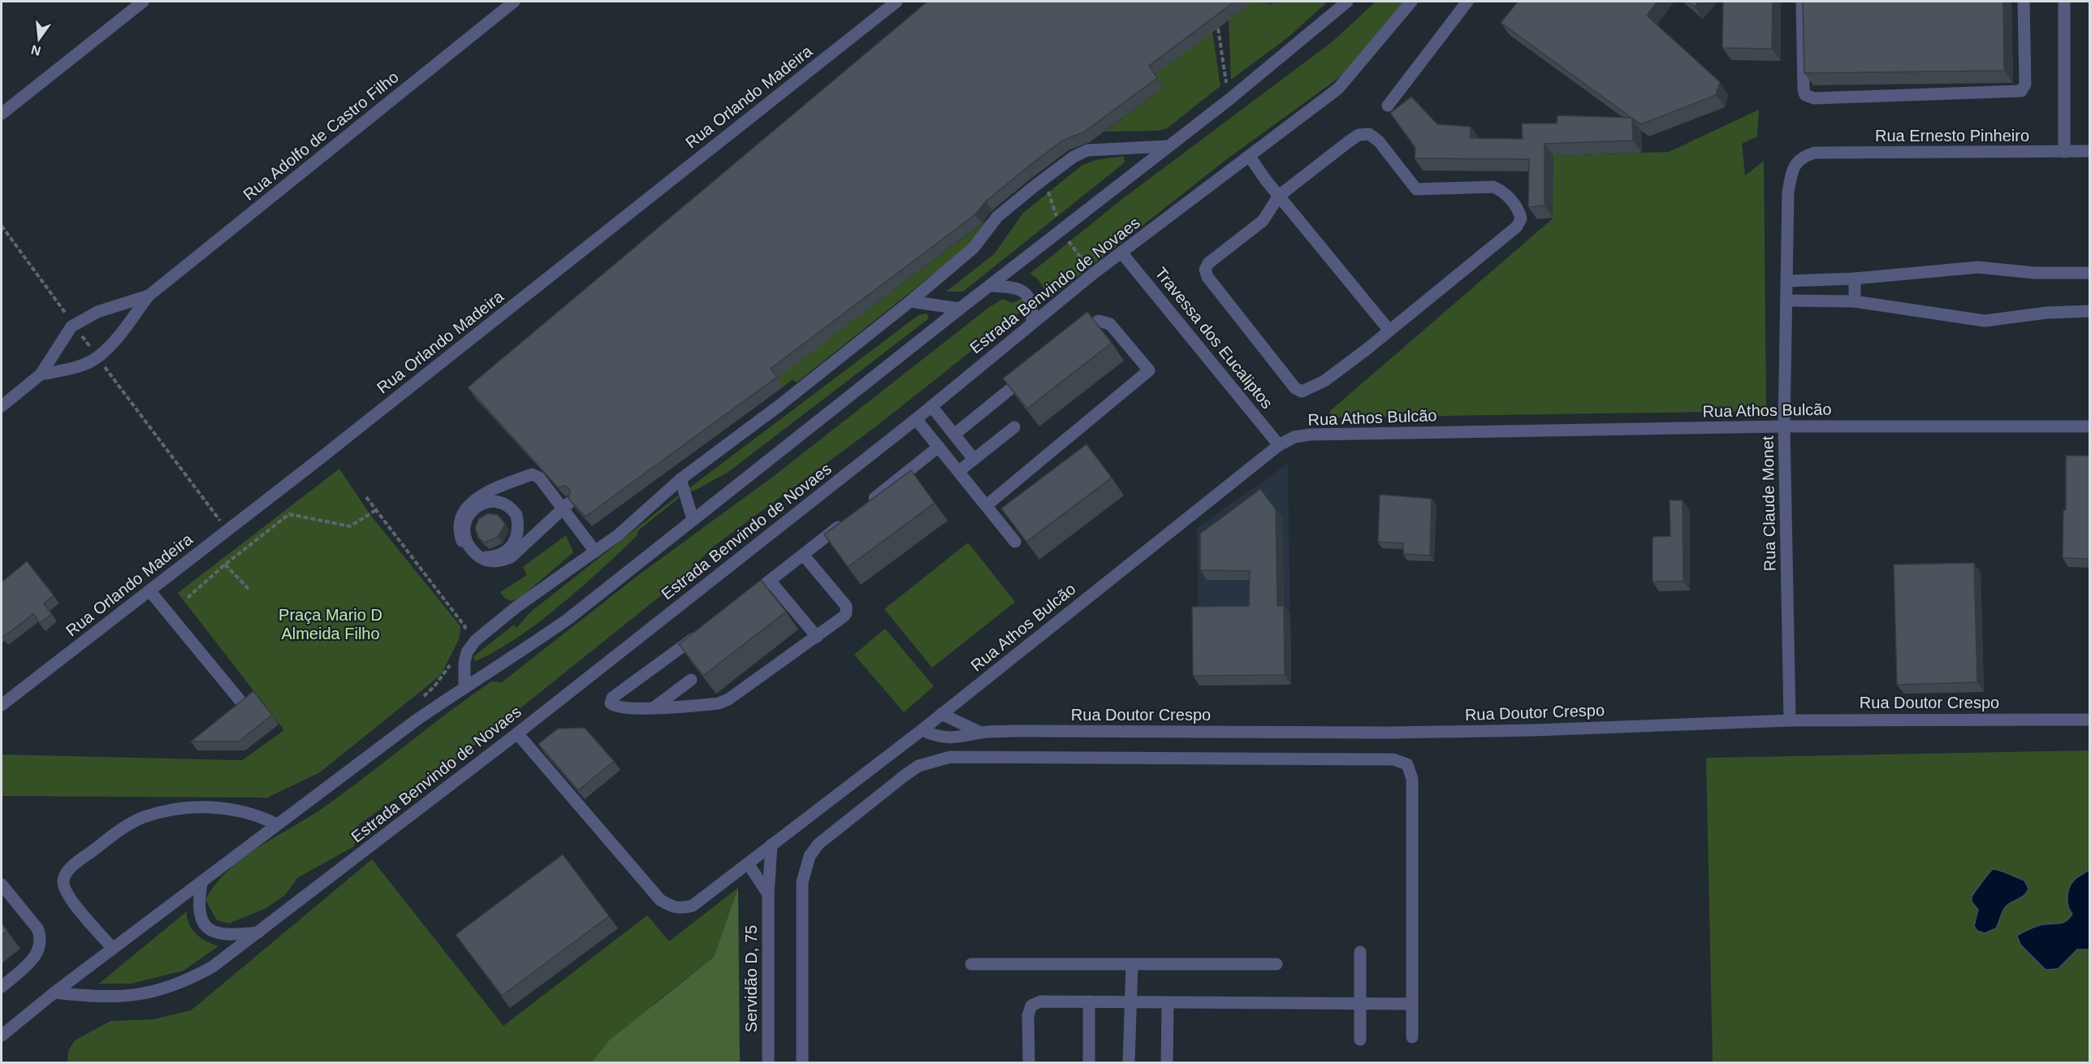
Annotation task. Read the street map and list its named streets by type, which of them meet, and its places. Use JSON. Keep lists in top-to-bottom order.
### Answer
{
  "streets": {
    "street": [
      "Rua Orlando Madeira",
      "Rua Adolfo de Castro Filho",
      "Rua Ernesto Pinheiro",
      "Estrada Benvindo de Novaes",
      "Travessa dos Eucaliptos",
      "Rua Athos Bulcão",
      "Rua Claude Monet",
      "Rua Doutor Crespo",
      "Servidão D, 75"
    ]
  },
  "crossings": [
    ["Rua Ernesto Pinheiro", "Rua Claude Monet"],
    ["Estrada Benvindo de Novaes", "Travessa dos Eucaliptos"],
    ["Estrada Benvindo de Novaes", "Rua Athos Bulcão"],
    ["Travessa dos Eucaliptos", "Rua Athos Bulcão"],
    ["Rua Athos Bulcão", "Rua Claude Monet"],
    ["Rua Athos Bulcão", "Rua Doutor Crespo"],
    ["Rua Athos Bulcão", "Servidão D, 75"],
    ["Rua Claude Monet", "Rua Doutor Crespo"]
  ],
  "parks": ["Praça Mario D Almeida Filho"],
  "north": "bottom"
}
